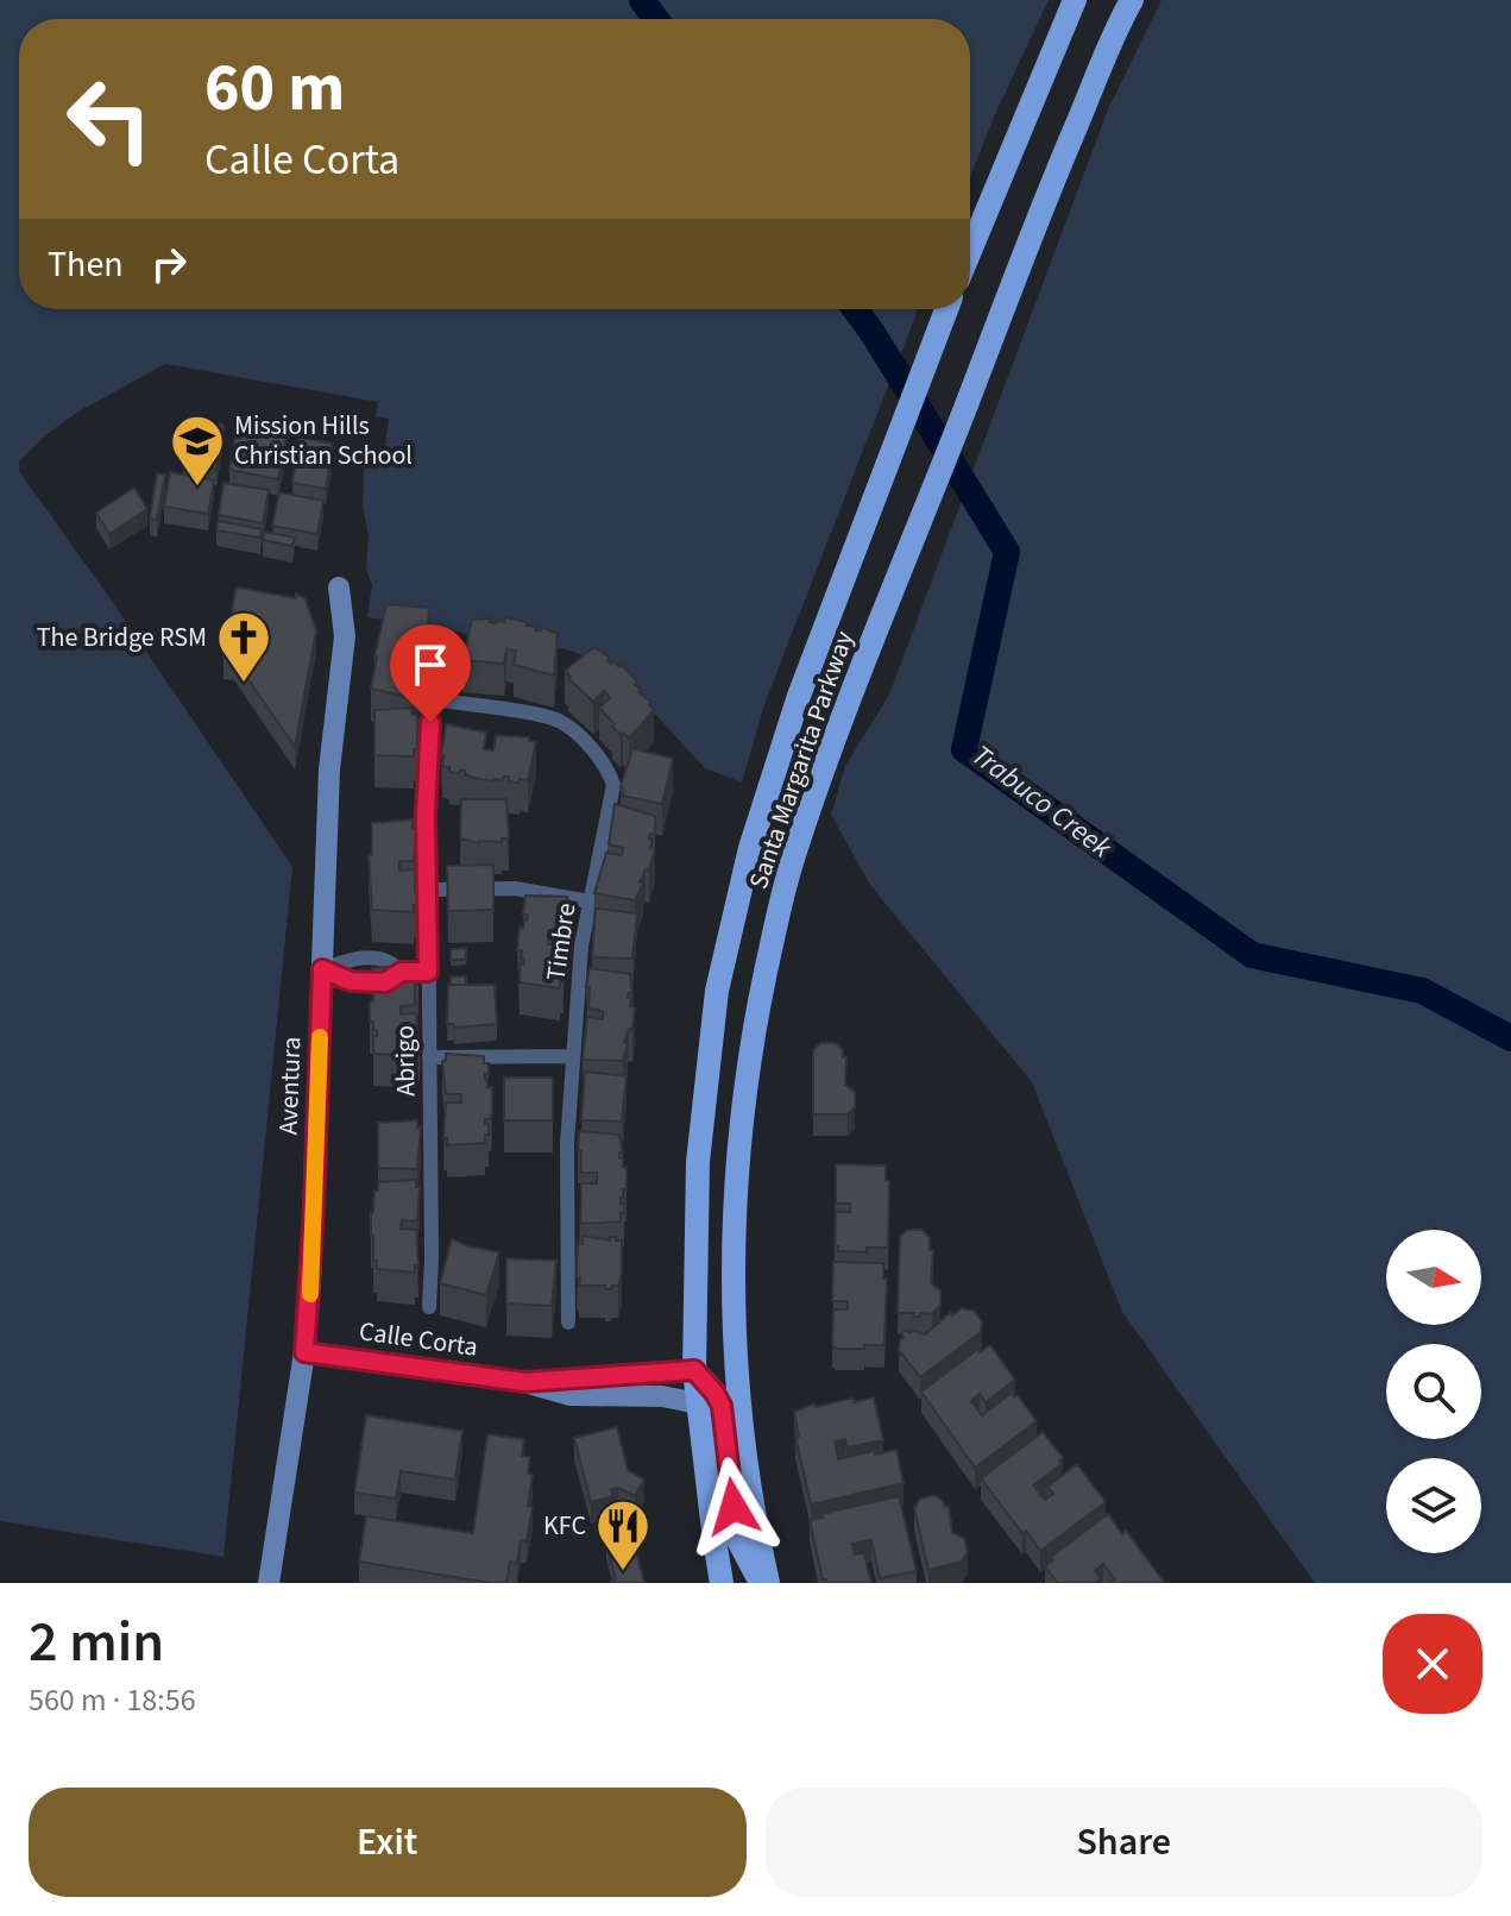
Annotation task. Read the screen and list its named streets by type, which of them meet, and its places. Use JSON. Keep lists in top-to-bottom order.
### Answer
{
  "streets": {
    "main road": ["Santa Margarita Parkway"],
    "street": [
      "Timbre",
      "Abrigo",
      "Aventura",
      "Calle Corta"
    ]
  },
  "crossings": [
    ["Santa Margarita Parkway", "Calle Corta"],
    ["Timbre", "Abrigo"],
    ["Aventura", "Calle Corta"]
  ],
  "water": ["Trabuco Creek"],
  "places": {
    "school or university": ["Mission Hills Christian School"],
    "church": ["The Bridge RSM"],
    "restaurant": ["KFC"]
  },
  "north": "right",
  "page": {
    "turn": ["60 m", "Calle Corta"],
    "then": "Then",
    "heading": ["2 min", "560 m · 18:56"],
    "buttons": ["Exit", "Share"]
  }
}
